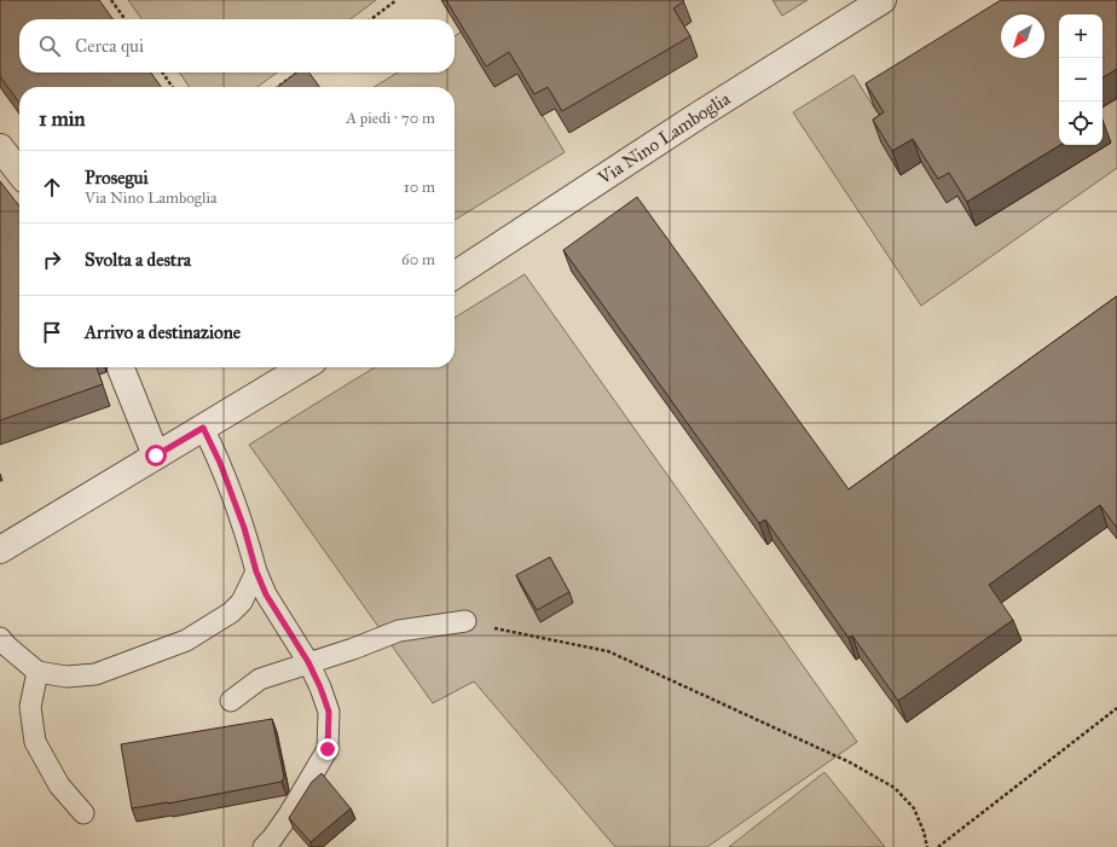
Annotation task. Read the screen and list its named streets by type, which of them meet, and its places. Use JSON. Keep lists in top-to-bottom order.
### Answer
{
  "streets": {
    "street": ["Via Nino Lamboglia"]
  },
  "north": "bottom left",
  "page": {
    "map_buttons": ["+", "−"],
    "search": "Cerca qui",
    "heading": ["1 min", "A piedi · 70 m"],
    "list": [
      ["Prosegui", "Via Nino Lamboglia", "10 m"],
      ["Svolta a destra", "60 m"],
      "Arrivo a destinazione"
    ]
  }
}
